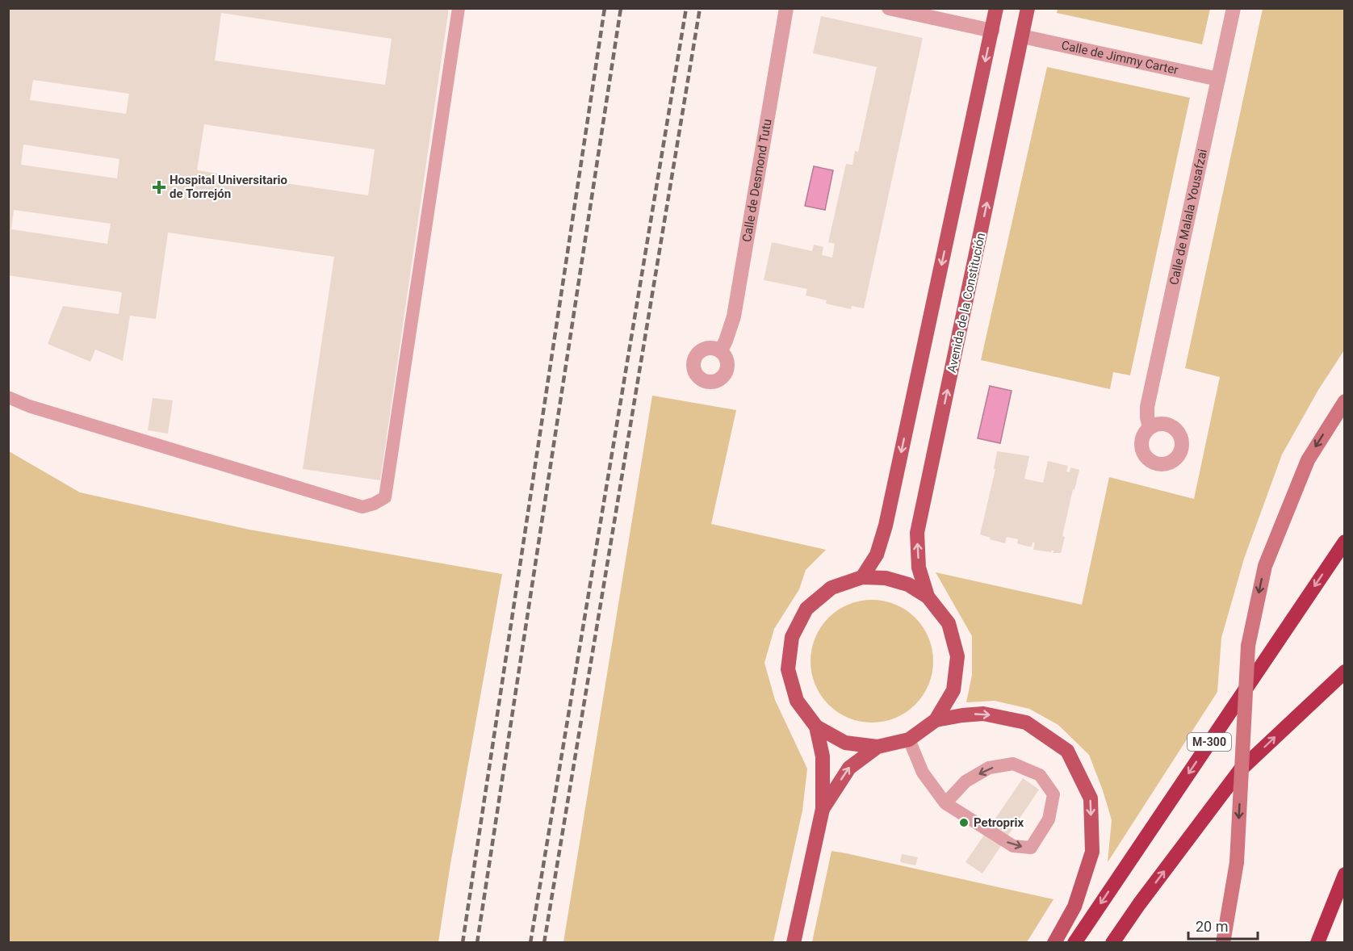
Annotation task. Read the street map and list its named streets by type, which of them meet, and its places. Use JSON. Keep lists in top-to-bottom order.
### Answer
{
  "streets": {
    "highway": ["M-300"],
    "main road": ["Avenida de la Constitución"],
    "street": ["Calle de Jimmy Carter", "Calle de Desmond Tutu", "Calle de Malala Yousafzai"]
  },
  "crossings": [
    ["Calle de Jimmy Carter", "Calle de Malala Yousafzai"],
    ["Calle de Jimmy Carter", "Avenida de la Constitución"]
  ],
  "places": {
    "health": ["Hospital Universitario de Torrejón"],
    "other": ["Petroprix"]
  },
  "scale_bar": "20 m"
}
